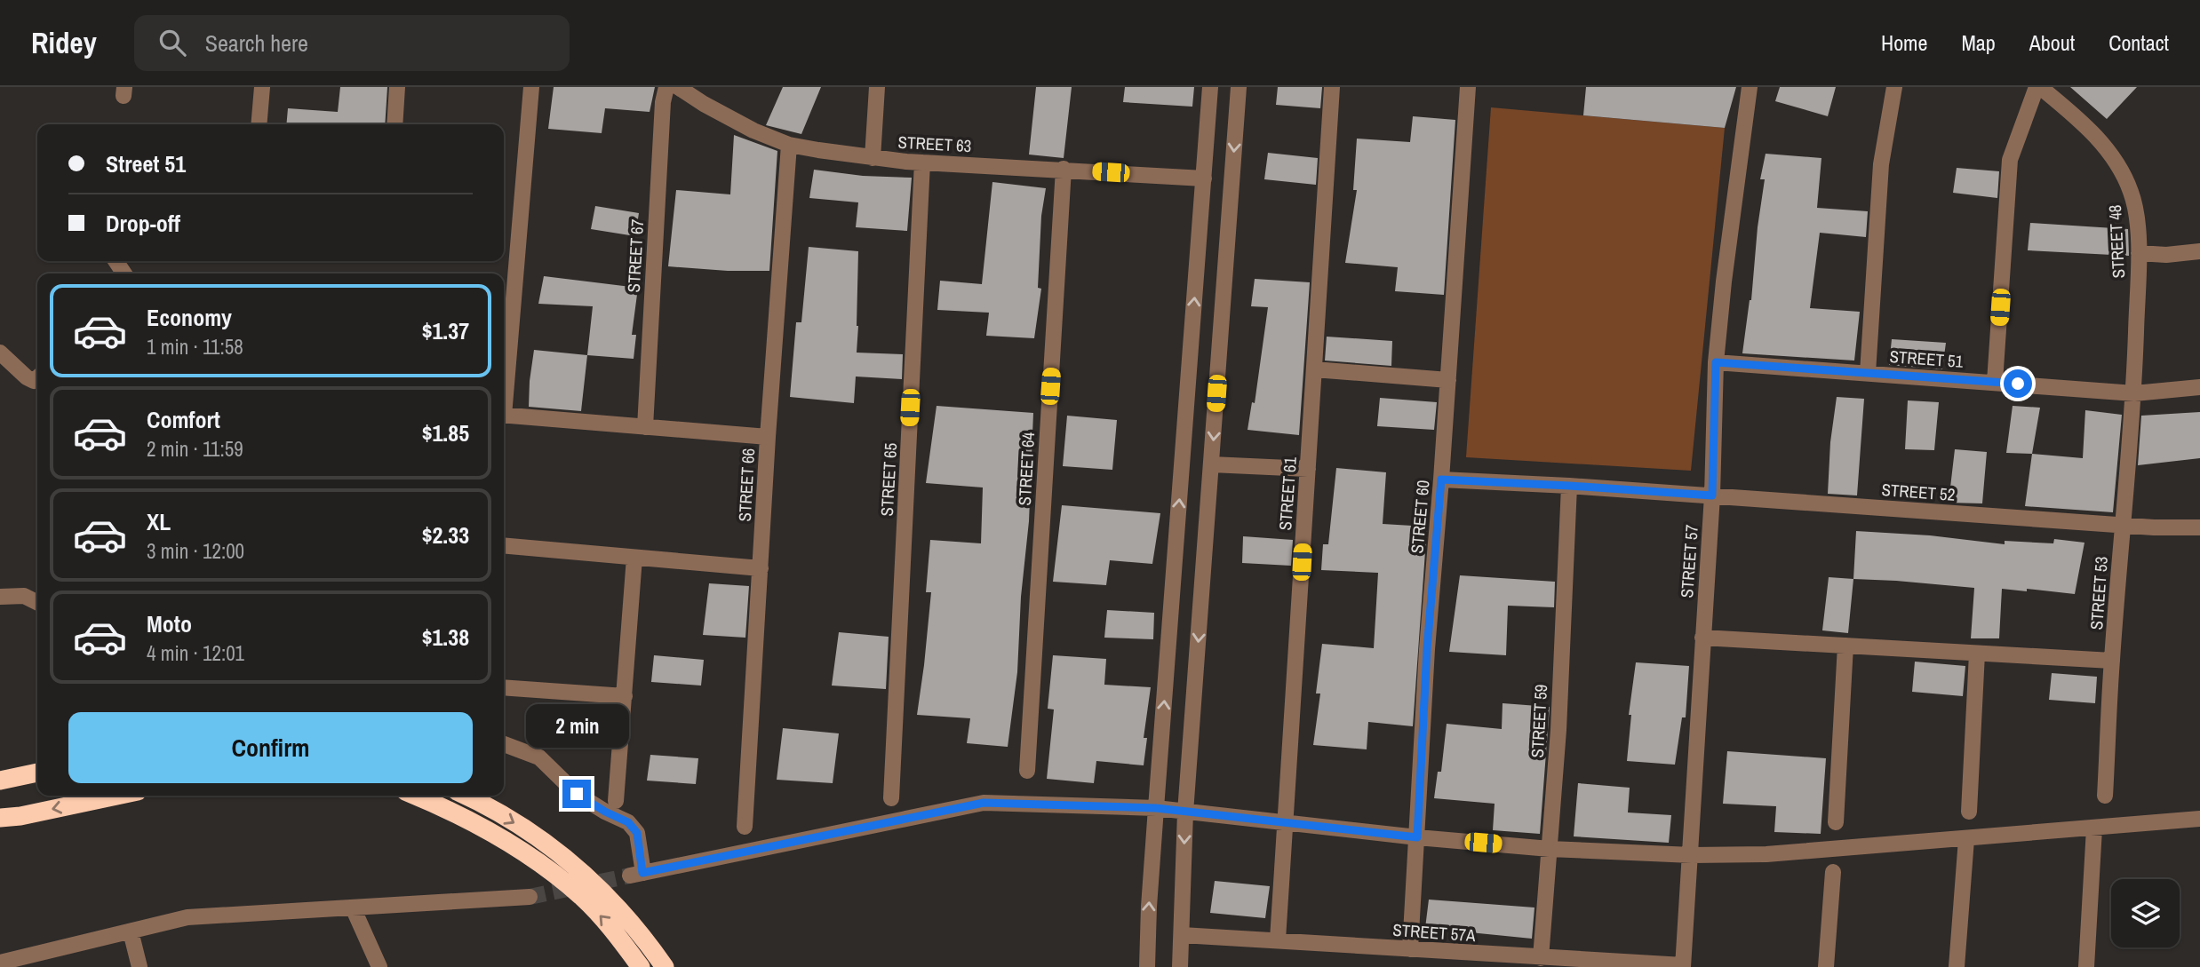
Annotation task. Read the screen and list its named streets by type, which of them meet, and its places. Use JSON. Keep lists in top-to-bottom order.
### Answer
{
  "streets": {
    "street": [
      "STREET 63",
      "STREET 48",
      "STREET 67",
      "STREET 51",
      "STREET 64",
      "STREET 65",
      "STREET 66",
      "STREET 52",
      "STREET 61",
      "STREET 60",
      "STREET 57",
      "STREET 53",
      "STREET 59",
      "STREET 57A"
    ]
  },
  "crossings": [
    ["STREET 63", "STREET 64"],
    ["STREET 63", "STREET 65"],
    ["STREET 63", "STREET 66"],
    ["STREET 48", "STREET 51"],
    ["STREET 48", "STREET 53"],
    ["STREET 51", "STREET 57"],
    ["STREET 51", "STREET 53"],
    ["STREET 52", "STREET 60"],
    ["STREET 52", "STREET 57"],
    ["STREET 52", "STREET 53"],
    ["STREET 52", "STREET 59"],
    ["STREET 61", "STREET 57A"],
    ["STREET 60", "STREET 57A"],
    ["STREET 57", "STREET 57A"],
    ["STREET 59", "STREET 57A"]
  ],
  "page": {
    "header": "Ridey",
    "search": "Search here",
    "nav": [
      "Home",
      "Map",
      "About",
      "Contact"
    ],
    "banner": ["Street 51", "Drop-off"],
    "list": [
      {
        "name": "Economy",
        "note": "1 min · 11:58",
        "value": "$1.37"
      },
      {
        "name": "Comfort",
        "note": "2 min · 11:59",
        "value": "$1.85"
      },
      {
        "name": "XL",
        "note": "3 min · 12:00",
        "value": "$2.33"
      },
      {
        "name": "Moto",
        "note": "4 min · 12:01",
        "value": "$1.38"
      }
    ],
    "buttons": "Confirm",
    "bubble": "2 min"
  }
}
